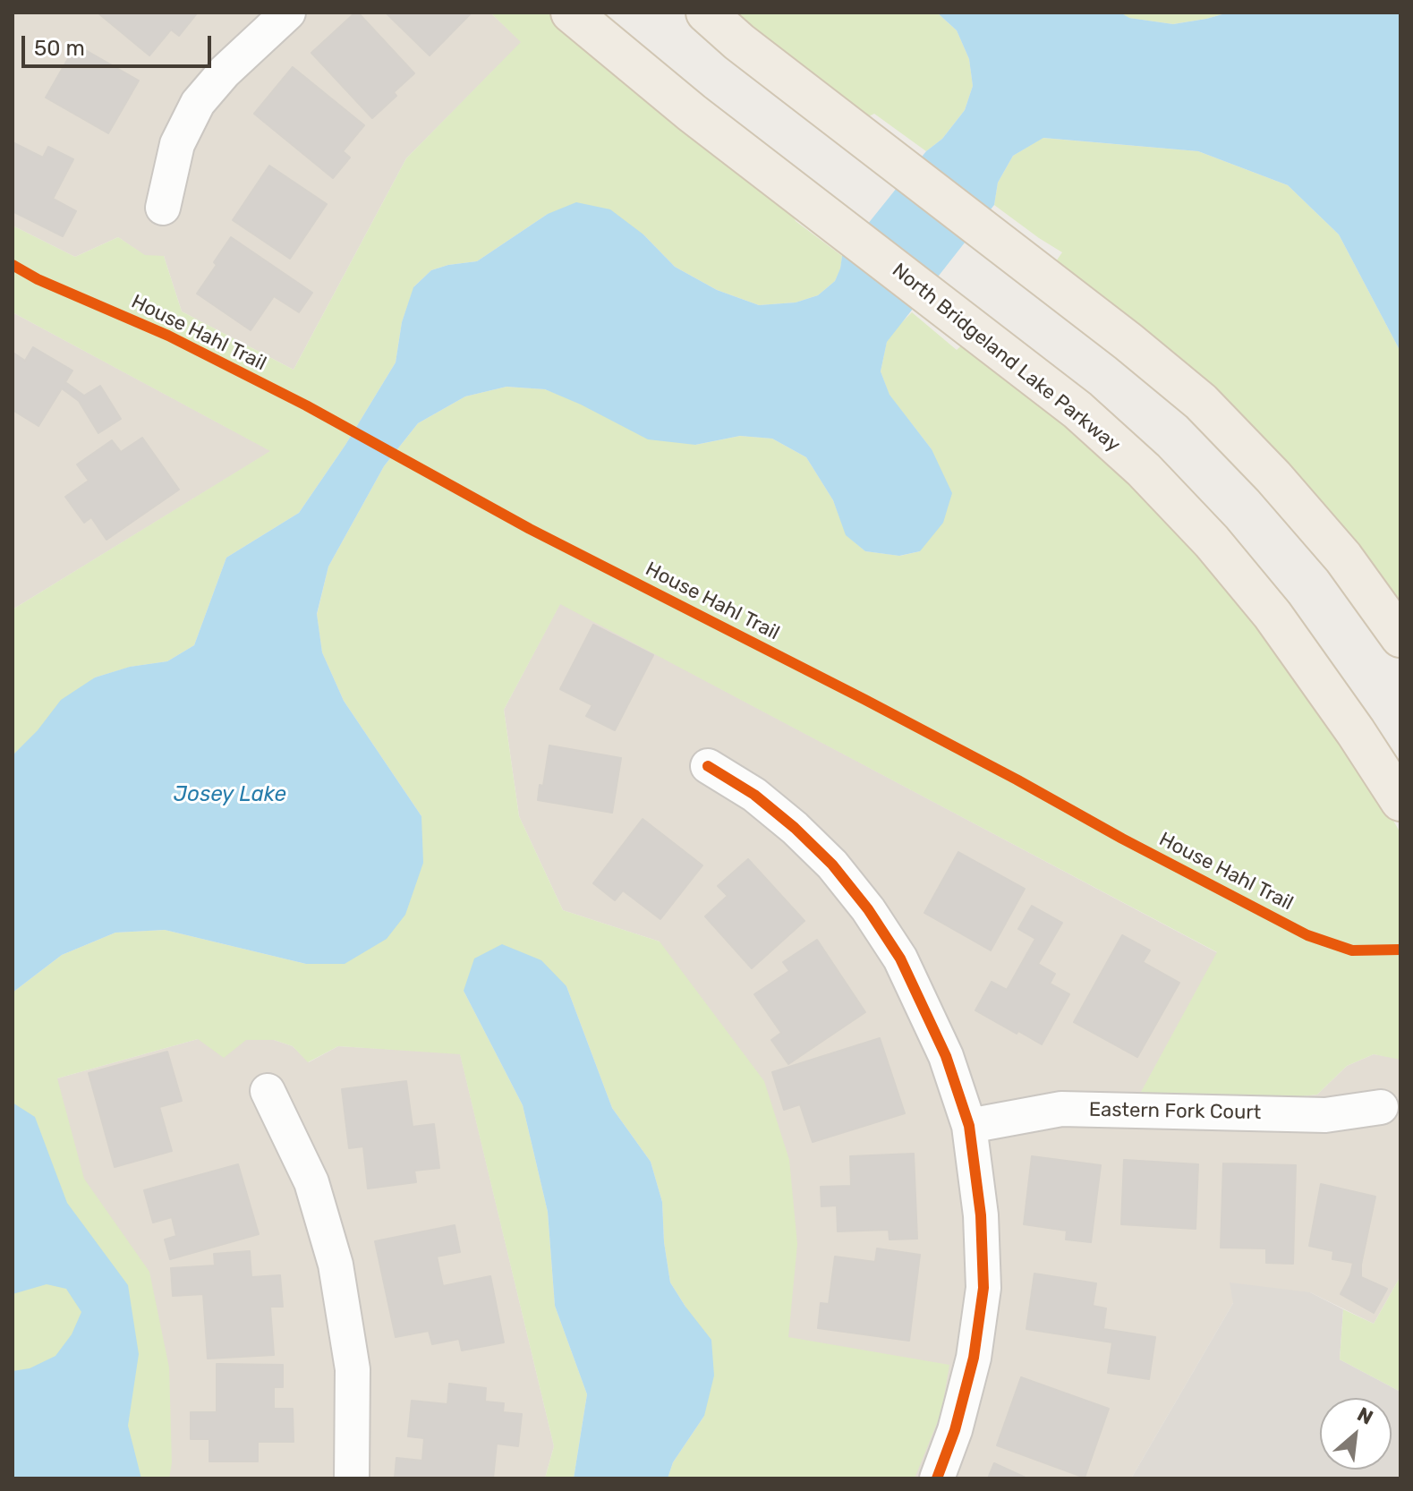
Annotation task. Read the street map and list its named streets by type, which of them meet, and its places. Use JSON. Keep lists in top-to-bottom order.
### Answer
{
  "streets": {
    "main road": ["North Bridgeland Lake Parkway"],
    "street": ["Eastern Fork Court"],
    "cycle path": ["House Hahl Trail"]
  },
  "water": ["Josey Lake"],
  "scale_bar": "50 m",
  "north": "top right"
}
